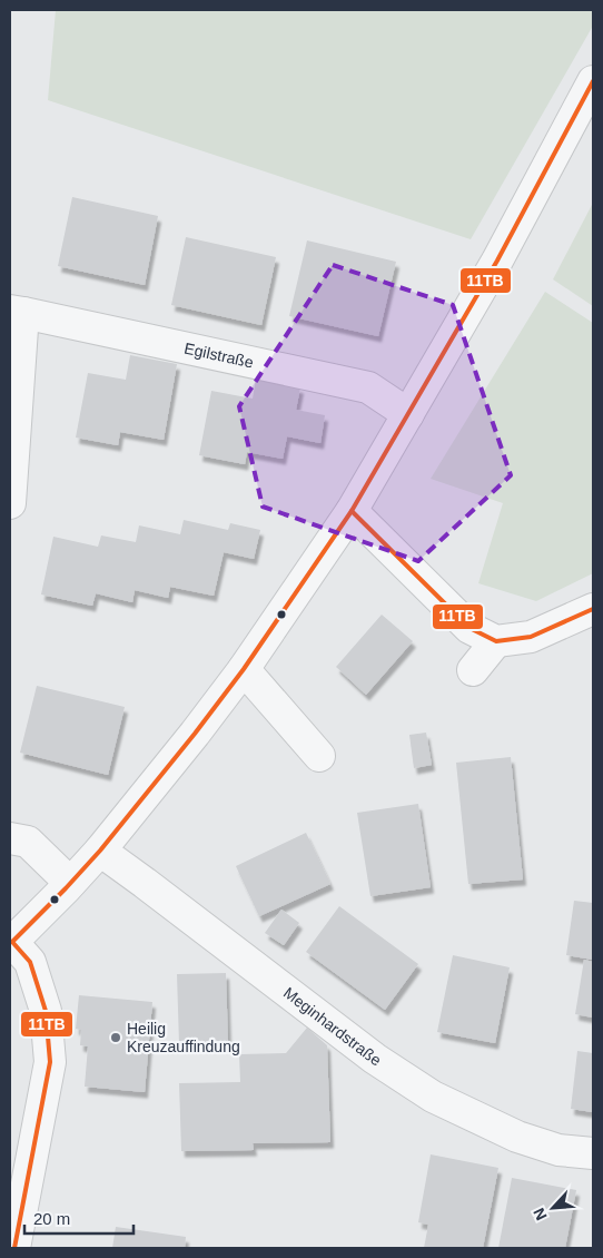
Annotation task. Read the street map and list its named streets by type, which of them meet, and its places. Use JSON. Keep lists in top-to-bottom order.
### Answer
{
  "streets": {
    "street": ["Egilstraße", "Meginhardstraße"]
  },
  "places": ["Heilig Kreuzauffindung"],
  "lines": ["transit line 11TB"],
  "scale_bar": "20 m",
  "north": "bottom left"
}
